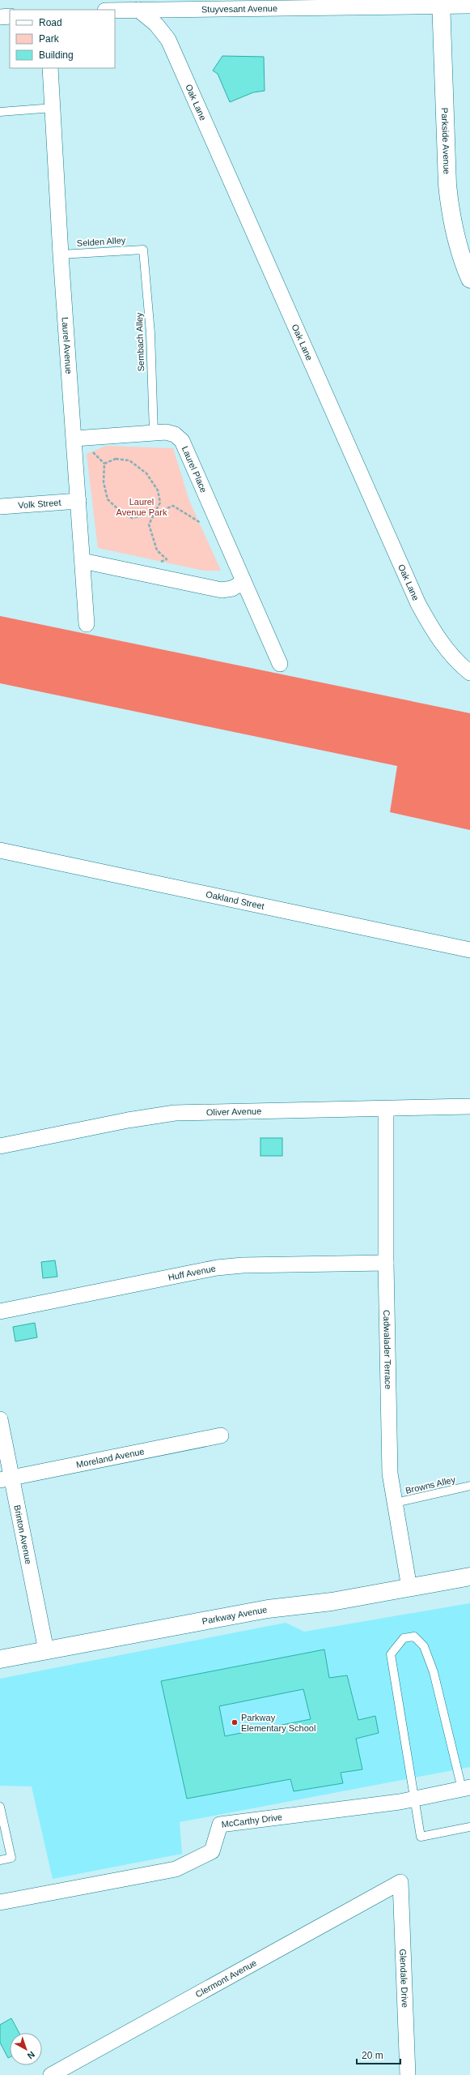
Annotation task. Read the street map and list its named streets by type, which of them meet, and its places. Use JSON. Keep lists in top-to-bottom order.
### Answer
{
  "streets": {
    "main road": ["Parkside Avenue", "Parkway Avenue"],
    "street": [
      "Stuyvesant Avenue",
      "Oak Lane",
      "Laurel Avenue",
      "Laurel Place",
      "Volk Street",
      "Oakland Street",
      "Oliver Avenue",
      "Huff Avenue",
      "Cadwalader Terrace",
      "Moreland Avenue",
      "Brinton Avenue",
      "McCarthy Drive",
      "Clermont Avenue",
      "Glendale Drive"
    ],
    "lane": ["Selden Alley", "Sembach Alley", "Browns Alley"]
  },
  "crossings": [
    ["Stuyvesant Avenue", "Oak Lane"],
    ["Stuyvesant Avenue", "Parkside Avenue"],
    ["Selden Alley", "Sembach Alley"],
    ["Selden Alley", "Laurel Avenue"],
    ["Sembach Alley", "Laurel Place"],
    ["Laurel Avenue", "Laurel Place"],
    ["Laurel Avenue", "Volk Street"],
    ["Oliver Avenue", "Cadwalader Terrace"],
    ["Huff Avenue", "Cadwalader Terrace"],
    ["Cadwalader Terrace", "Browns Alley"],
    ["Cadwalader Terrace", "Parkway Avenue"],
    ["Moreland Avenue", "Brinton Avenue"],
    ["Brinton Avenue", "Parkway Avenue"],
    ["Clermont Avenue", "Glendale Drive"]
  ],
  "parks": ["Laurel Avenue Park"],
  "places": ["Parkway Elementary School"],
  "legend": ["Road", "Park", "Building"],
  "scale_bar": "20 m",
  "north": "bottom right"
}
